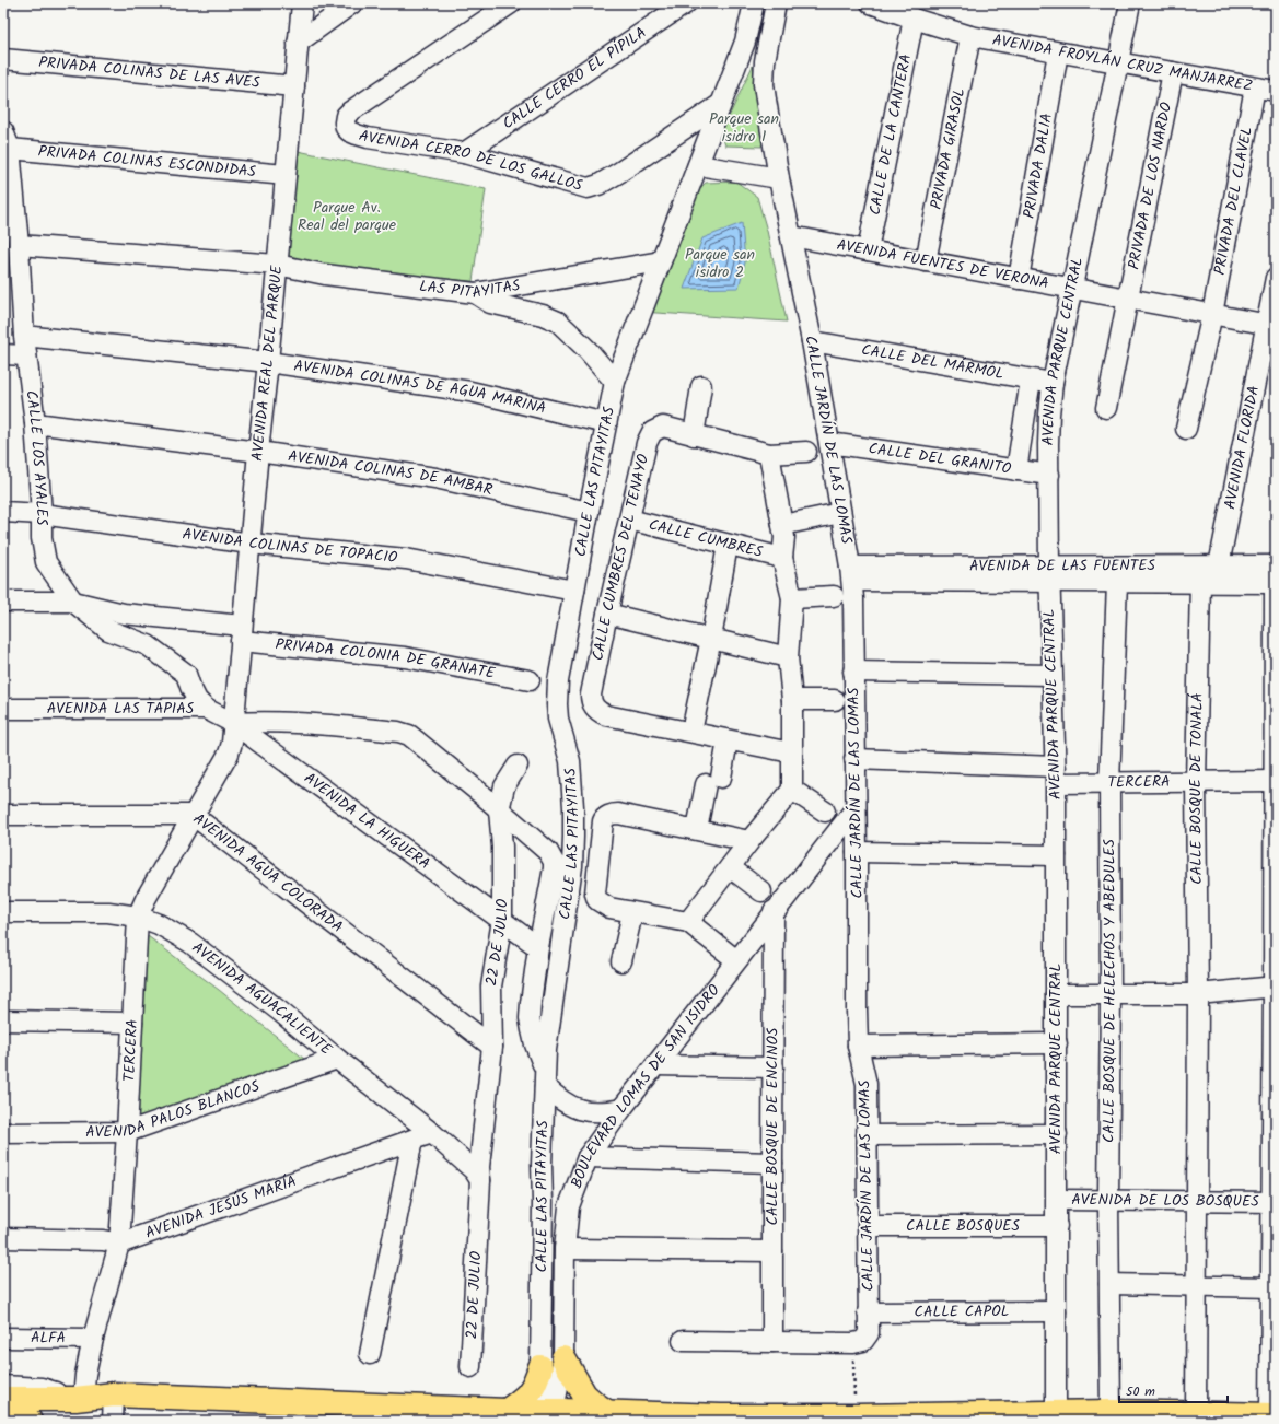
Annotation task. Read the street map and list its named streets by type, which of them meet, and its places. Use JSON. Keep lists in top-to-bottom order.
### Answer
{
  "streets": {
    "street": [
      "AVENIDA FROYLÁN CRUZ MANJARREZ",
      "PRIVADA COLINAS DE LAS AVES",
      "CALLE CERRO EL PÍPILA",
      "CALLE DE LA CANTERA",
      "PRIVADA GIRASOL",
      "AVENIDA CERRO DE LOS GALLOS",
      "PRIVADA COLINAS ESCONDIDAS",
      "PRIVADA DALIA",
      "PRIVADA DE LOS NARDO",
      "PRIVADA DEL CLAVEL",
      "AVENIDA FUENTES DE VERONA",
      "LAS PITAYITAS",
      "AVENIDA PARQUE CENTRAL",
      "CALLE DEL MÁRMOL",
      "AVENIDA REAL DEL PARQUE",
      "AVENIDA COLINAS DE AGUA MARINA",
      "CALLE JARDÍN DE LAS LOMAS",
      "AVENIDA FLORIDA",
      "CALLE LOS AYALES",
      "CALLE DEL GRANITO",
      "AVENIDA COLINAS DE AMBAR",
      "CALLE LAS PITAYITAS",
      "CALLE CUMBRES",
      "AVENIDA COLINAS DE TOPACIO",
      "CALLE CUMBRES DEL TENAYO",
      "AVENIDA DE LAS FUENTES",
      "PRIVADA COLONIA DE GRANATE",
      "AVENIDA LAS TAPIAS",
      "TERCERA",
      "CALLE BOSQUE DE TONALÁ",
      "AVENIDA LA HIGUERA",
      "AVENIDA AGUA COLORADA",
      "22 DE JULIO",
      "CALLE BOSQUE DE HELECHOS Y ABEDULES",
      "AVENIDA AGUACALIENTE",
      "BOULEVARD LOMAS DE SAN ISIDRO",
      "AVENIDA PALOS BLANCOS",
      "CALLE BOSQUE DE ENCINOS",
      "AVENIDA DE LOS BOSQUES",
      "AVENIDA JESÚS MARÍA",
      "CALLE BOSQUES",
      "CALLE CAPOL",
      "ALFA"
    ]
  },
  "crossings": [
    ["AVENIDA FROYLÁN CRUZ MANJARREZ", "CALLE DE LA CANTERA"],
    ["AVENIDA FROYLÁN CRUZ MANJARREZ", "PRIVADA GIRASOL"],
    ["AVENIDA FROYLÁN CRUZ MANJARREZ", "PRIVADA DALIA"],
    ["AVENIDA FROYLÁN CRUZ MANJARREZ", "PRIVADA DE LOS NARDO"],
    ["AVENIDA FROYLÁN CRUZ MANJARREZ", "PRIVADA DEL CLAVEL"],
    ["AVENIDA FROYLÁN CRUZ MANJARREZ", "AVENIDA PARQUE CENTRAL"],
    ["PRIVADA COLINAS DE LAS AVES", "AVENIDA REAL DEL PARQUE"],
    ["CALLE CERRO EL PÍPILA", "AVENIDA CERRO DE LOS GALLOS"],
    ["CALLE DE LA CANTERA", "AVENIDA FUENTES DE VERONA"],
    ["PRIVADA GIRASOL", "AVENIDA FUENTES DE VERONA"],
    ["PRIVADA COLINAS ESCONDIDAS", "AVENIDA REAL DEL PARQUE"],
    ["PRIVADA COLINAS ESCONDIDAS", "CALLE LOS AYALES"],
    ["PRIVADA DALIA", "AVENIDA FUENTES DE VERONA"],
    ["PRIVADA DE LOS NARDO", "AVENIDA FUENTES DE VERONA"],
    ["PRIVADA DEL CLAVEL", "AVENIDA FUENTES DE VERONA"],
    ["AVENIDA FUENTES DE VERONA", "AVENIDA PARQUE CENTRAL"],
    ["AVENIDA FUENTES DE VERONA", "CALLE JARDÍN DE LAS LOMAS"],
    ["AVENIDA FUENTES DE VERONA", "AVENIDA FLORIDA"],
    ["LAS PITAYITAS", "AVENIDA REAL DEL PARQUE"],
    ["LAS PITAYITAS", "CALLE LOS AYALES"],
    ["LAS PITAYITAS", "CALLE LAS PITAYITAS"],
    ["AVENIDA PARQUE CENTRAL", "CALLE DEL MÁRMOL"],
    ["AVENIDA PARQUE CENTRAL", "CALLE DEL GRANITO"],
    ["AVENIDA PARQUE CENTRAL", "AVENIDA DE LAS FUENTES"],
    ["AVENIDA PARQUE CENTRAL", "TERCERA"],
    ["AVENIDA PARQUE CENTRAL", "AVENIDA DE LOS BOSQUES"],
    ["AVENIDA PARQUE CENTRAL", "CALLE BOSQUES"],
    ["AVENIDA PARQUE CENTRAL", "CALLE CAPOL"],
    ["CALLE DEL MÁRMOL", "CALLE JARDÍN DE LAS LOMAS"],
    ["AVENIDA REAL DEL PARQUE", "AVENIDA COLINAS DE AGUA MARINA"],
    ["AVENIDA REAL DEL PARQUE", "AVENIDA COLINAS DE AMBAR"],
    ["AVENIDA REAL DEL PARQUE", "AVENIDA COLINAS DE TOPACIO"],
    ["AVENIDA REAL DEL PARQUE", "PRIVADA COLONIA DE GRANATE"],
    ["AVENIDA REAL DEL PARQUE", "AVENIDA LAS TAPIAS"],
    ["AVENIDA REAL DEL PARQUE", "TERCERA"],
    ["AVENIDA REAL DEL PARQUE", "AVENIDA LA HIGUERA"],
    ["AVENIDA COLINAS DE AGUA MARINA", "CALLE LOS AYALES"],
    ["AVENIDA COLINAS DE AGUA MARINA", "CALLE LAS PITAYITAS"],
    ["CALLE JARDÍN DE LAS LOMAS", "CALLE DEL GRANITO"],
    ["CALLE JARDÍN DE LAS LOMAS", "AVENIDA DE LAS FUENTES"],
    ["CALLE JARDÍN DE LAS LOMAS", "TERCERA"],
    ["CALLE JARDÍN DE LAS LOMAS", "BOULEVARD LOMAS DE SAN ISIDRO"],
    ["CALLE JARDÍN DE LAS LOMAS", "CALLE BOSQUES"],
    ["CALLE JARDÍN DE LAS LOMAS", "CALLE CAPOL"],
    ["AVENIDA FLORIDA", "AVENIDA DE LAS FUENTES"],
    ["CALLE LOS AYALES", "AVENIDA COLINAS DE AMBAR"],
    ["CALLE LOS AYALES", "AVENIDA COLINAS DE TOPACIO"],
    ["CALLE LOS AYALES", "PRIVADA COLONIA DE GRANATE"],
    ["CALLE LOS AYALES", "AVENIDA LAS TAPIAS"],
    ["AVENIDA COLINAS DE AMBAR", "CALLE LAS PITAYITAS"],
    ["CALLE LAS PITAYITAS", "AVENIDA COLINAS DE TOPACIO"],
    ["CALLE LAS PITAYITAS", "BOULEVARD LOMAS DE SAN ISIDRO"],
    ["CALLE CUMBRES", "CALLE CUMBRES DEL TENAYO"],
    ["AVENIDA DE LAS FUENTES", "CALLE BOSQUE DE TONALÁ"],
    ["AVENIDA DE LAS FUENTES", "CALLE BOSQUE DE HELECHOS Y ABEDULES"],
    ["AVENIDA LAS TAPIAS", "TERCERA"],
    ["AVENIDA LAS TAPIAS", "AVENIDA LA HIGUERA"],
    ["TERCERA", "CALLE BOSQUE DE TONALÁ"],
    ["TERCERA", "AVENIDA LA HIGUERA"],
    ["TERCERA", "AVENIDA AGUA COLORADA"],
    ["TERCERA", "CALLE BOSQUE DE HELECHOS Y ABEDULES"],
    ["TERCERA", "AVENIDA AGUACALIENTE"],
    ["TERCERA", "AVENIDA PALOS BLANCOS"],
    ["TERCERA", "AVENIDA JESÚS MARÍA"],
    ["TERCERA", "ALFA"],
    ["CALLE BOSQUE DE TONALÁ", "AVENIDA DE LOS BOSQUES"],
    ["AVENIDA LA HIGUERA", "22 DE JULIO"],
    ["AVENIDA AGUA COLORADA", "22 DE JULIO"],
    ["22 DE JULIO", "AVENIDA AGUACALIENTE"],
    ["CALLE BOSQUE DE HELECHOS Y ABEDULES", "AVENIDA DE LOS BOSQUES"],
    ["AVENIDA AGUACALIENTE", "AVENIDA PALOS BLANCOS"],
    ["AVENIDA AGUACALIENTE", "AVENIDA JESÚS MARÍA"],
    ["BOULEVARD LOMAS DE SAN ISIDRO", "CALLE BOSQUE DE ENCINOS"]
  ],
  "parks": ["Parque san isidro 1", "Parque Av. Real del parque", "Parque san isidro 2"],
  "scale_bar": "50 m"
}
